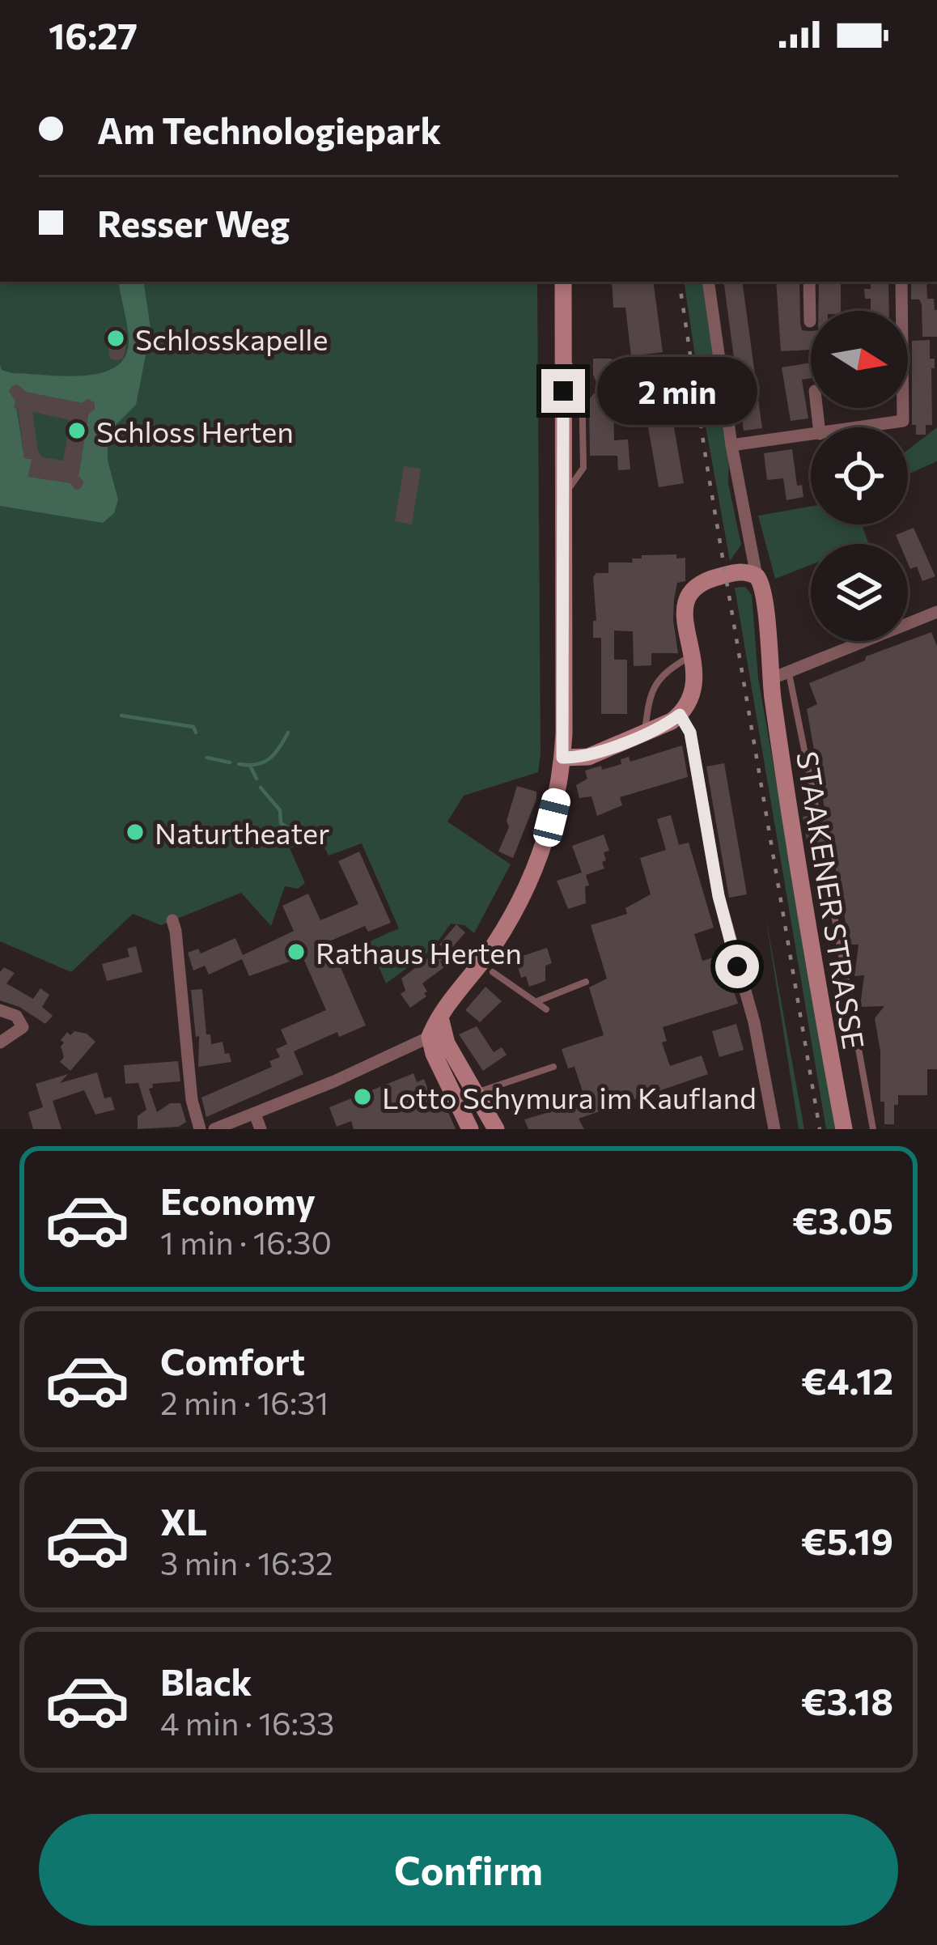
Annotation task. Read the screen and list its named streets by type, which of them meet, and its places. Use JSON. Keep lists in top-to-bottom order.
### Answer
{
  "streets": {
    "main road": ["STAAKENER STRASSE"]
  },
  "places": [
    "Schlosskapelle",
    "Schloss Herten",
    "Naturtheater",
    "Rathaus Herten",
    "Lotto Schymura im Kaufland"
  ],
  "north": "right",
  "page": {
    "status": "16:27",
    "banner": ["Am Technologiepark", "Resser Weg"],
    "bubble": "2 min",
    "list": [
      {
        "name": "Economy",
        "note": "1 min · 16:30",
        "value": "€3.05"
      },
      {
        "name": "Comfort",
        "note": "2 min · 16:31",
        "value": "€4.12"
      },
      {
        "name": "XL",
        "note": "3 min · 16:32",
        "value": "€5.19"
      },
      {
        "name": "Black",
        "note": "4 min · 16:33",
        "value": "€3.18"
      }
    ],
    "buttons": "Confirm"
  }
}
